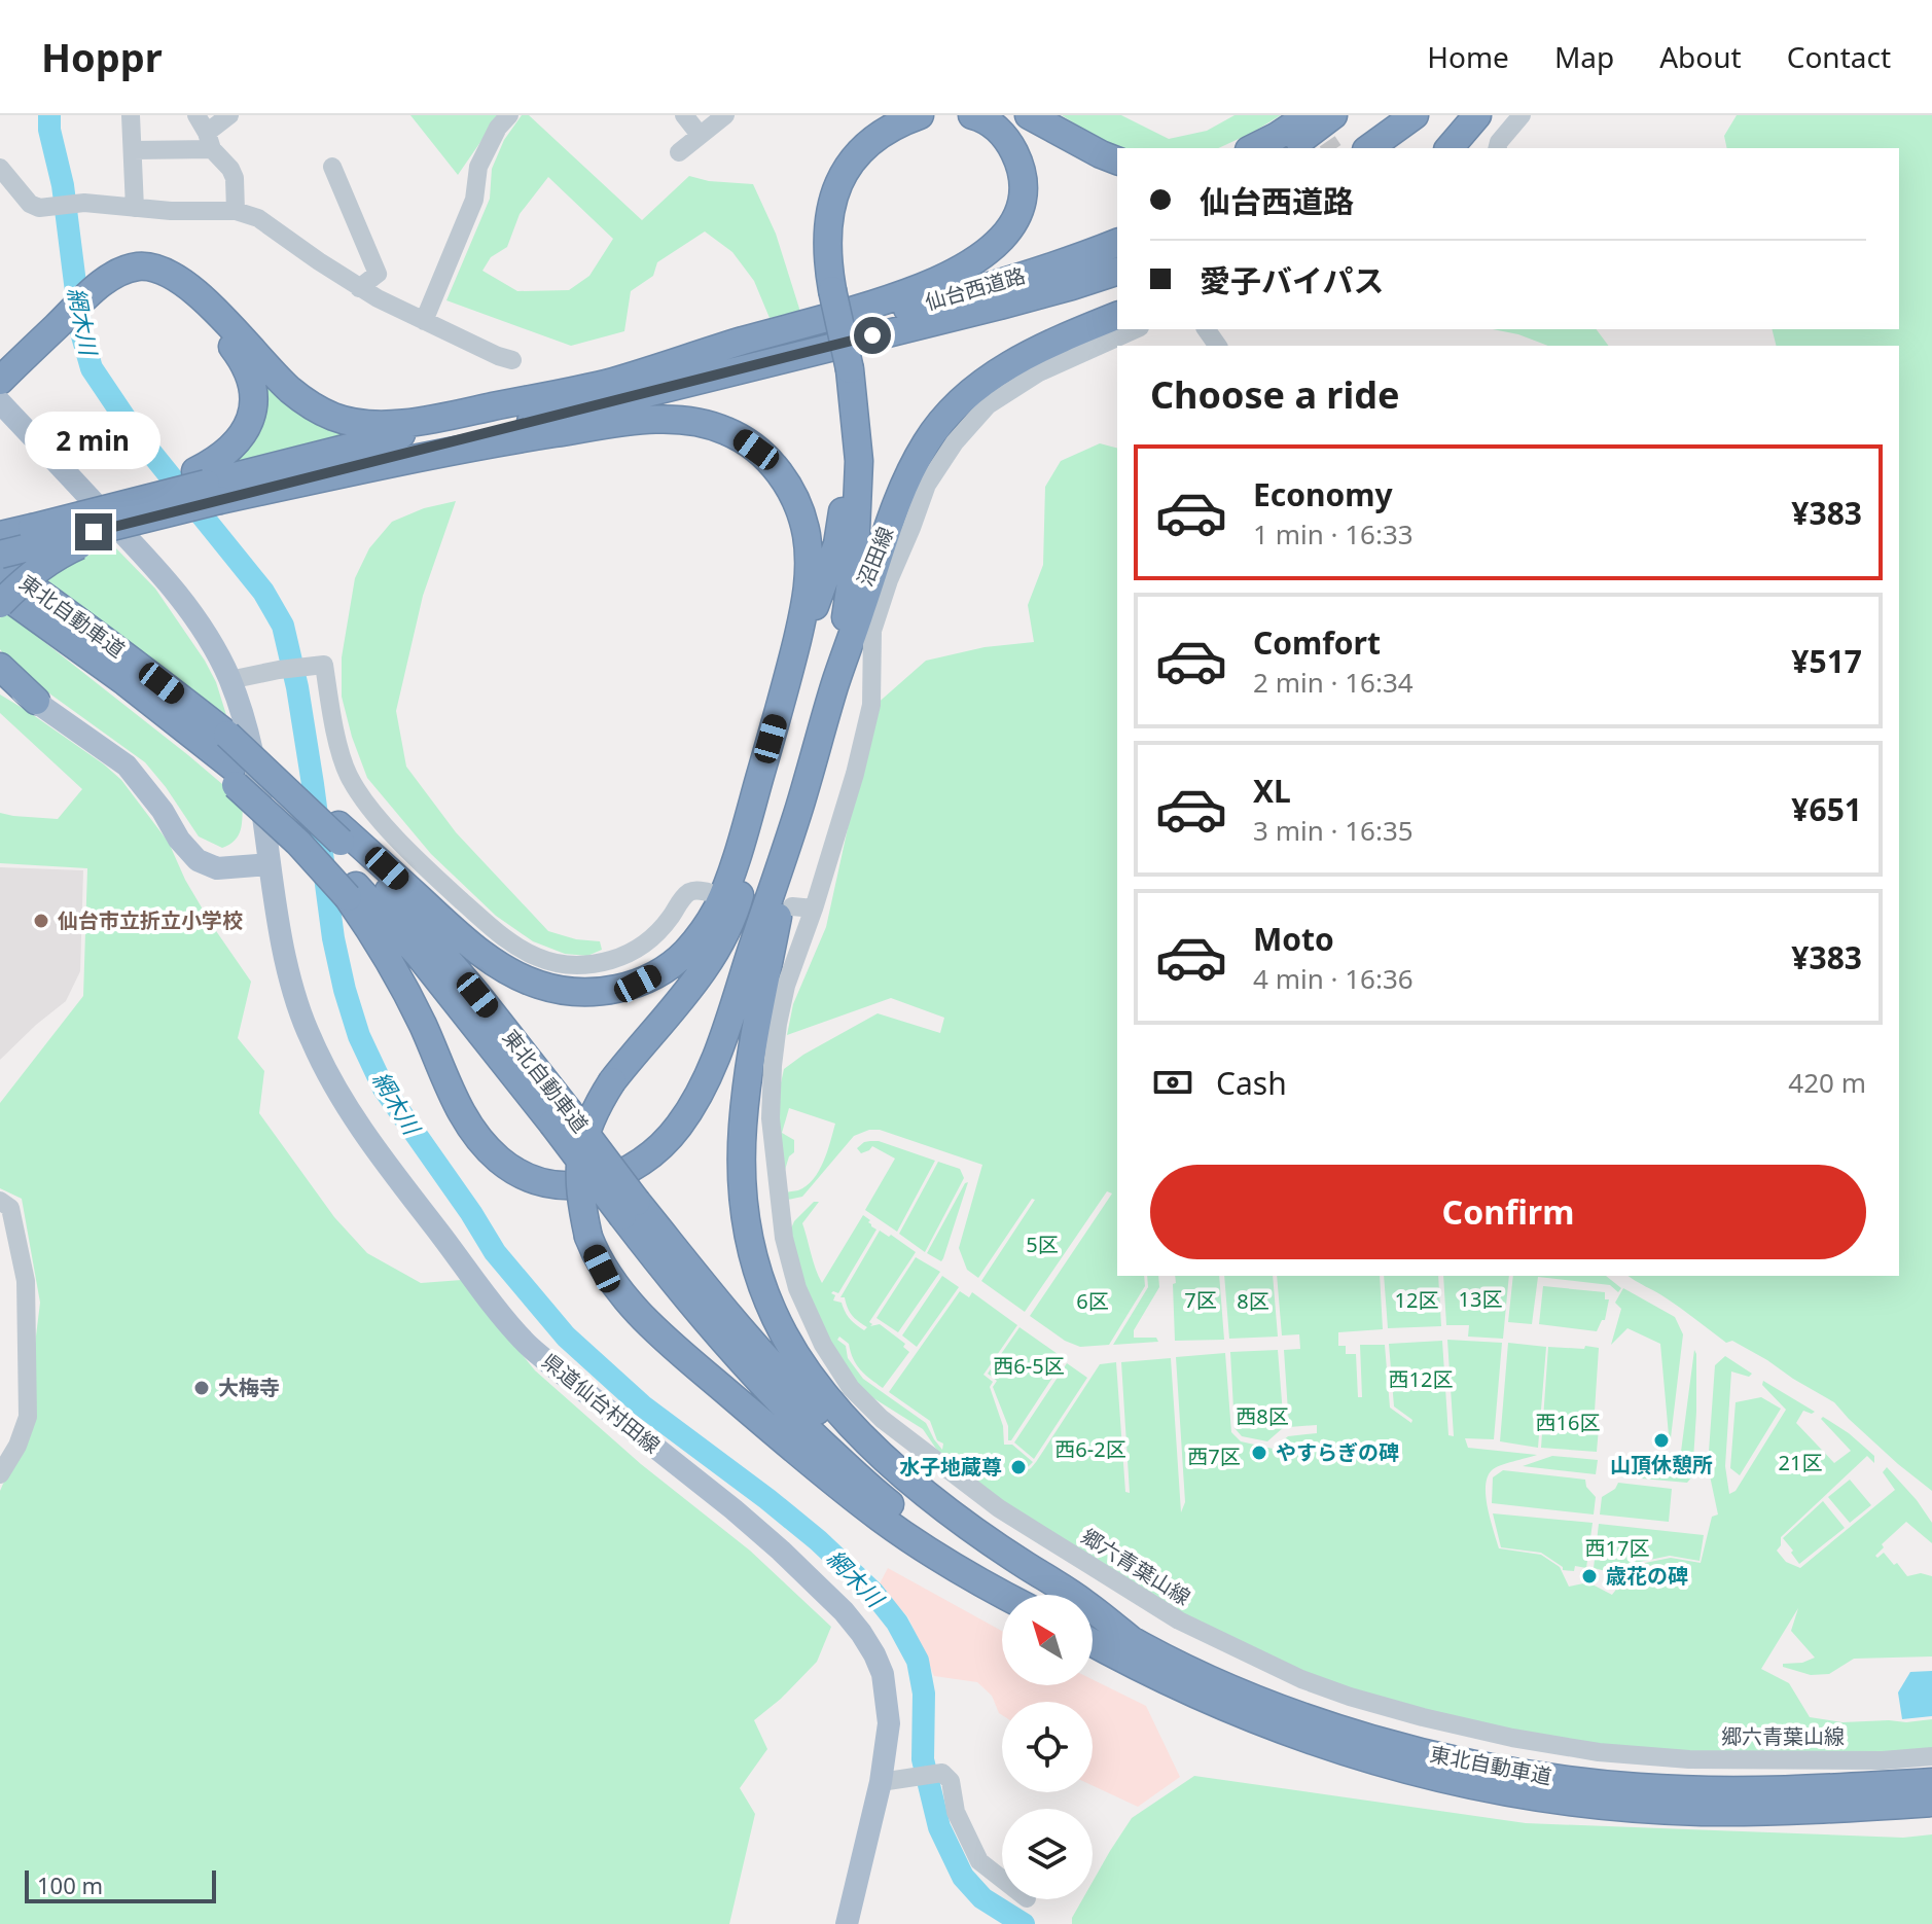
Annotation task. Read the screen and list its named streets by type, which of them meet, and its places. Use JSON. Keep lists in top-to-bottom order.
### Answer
{
  "streets": {
    "highway": ["仙台西道路", "東北自動車道"],
    "main road": ["県道仙台村田線"],
    "street": ["沼田線", "郷六青葉山線"]
  },
  "crossings": [
    ["沼田線", "郷六青葉山線"]
  ],
  "water": ["網木川"],
  "parks": [
    "5区",
    "13区",
    "7区",
    "12区",
    "6区",
    "8区",
    "西6-5区",
    "西12区",
    "西8区",
    "西16区",
    "西6-2区",
    "西7区",
    "21区",
    "西17区"
  ],
  "places": [
    "仙台市立折立小学校",
    "大梅寺",
    "山頂休憩所",
    "やすらぎの碑",
    "水子地蔵尊",
    "歳花の碑"
  ],
  "scale_bar": "100 m",
  "north": "top left",
  "page": {
    "header": "Hoppr",
    "nav": [
      "Home",
      "Map",
      "About",
      "Contact"
    ],
    "banner": ["仙台西道路", "愛子バイパス"],
    "heading": "Choose a ride",
    "bubble": "2 min",
    "list": [
      {
        "name": "Economy",
        "note": "1 min · 16:33",
        "value": "¥383"
      },
      {
        "name": "Comfort",
        "note": "2 min · 16:34",
        "value": "¥517"
      },
      {
        "name": "XL",
        "note": "3 min · 16:35",
        "value": "¥651"
      },
      {
        "name": "Moto",
        "note": "4 min · 16:36",
        "value": "¥383"
      }
    ],
    "pay": ["Cash", "420 m"],
    "buttons": "Confirm",
    "scale": "100 m"
  }
}
